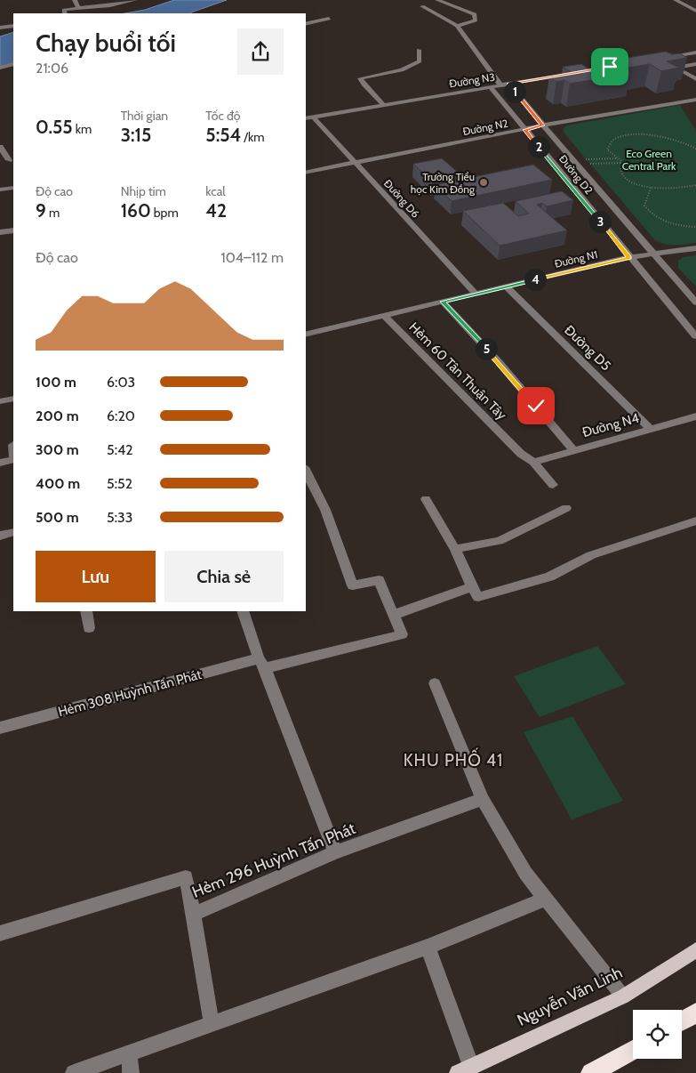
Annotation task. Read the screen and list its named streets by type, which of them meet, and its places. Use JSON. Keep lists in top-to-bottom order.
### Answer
{
  "streets": {
    "main road": ["Nguyễn Văn Linh"],
    "street": [
      "Đường N3",
      "Đường N2",
      "Đường D2",
      "Đường D6",
      "Đường N1",
      "Đường D5",
      "Hẻm 60 Tân Thuận Tây",
      "Đường N4",
      "Hẻm 308 Huỳnh Tấn Phát",
      "Hẻm 296 Huỳnh Tấn Phát"
    ]
  },
  "crossings": [
    ["Đường N3", "Đường D2"],
    ["Đường N3", "Đường D6"],
    ["Đường N2", "Đường D2"],
    ["Đường N2", "Đường D6"],
    ["Đường D2", "Đường N1"],
    ["Đường D6", "Đường N1"],
    ["Đường N1", "Đường D5"],
    ["Đường N1", "Hẻm 60 Tân Thuận Tây"],
    ["Đường D5", "Đường N4"],
    ["Hẻm 60 Tân Thuận Tây", "Đường N4"]
  ],
  "districts": ["KHU PHỐ 41"],
  "parks": ["Eco Green Central Park"],
  "places": ["Trường Tiểu học Kim Đồng"],
  "page": {
    "heading": ["Chạy buổi tối", "21:06"],
    "pins": [
      "1",
      "2",
      "3",
      "4",
      "5"
    ],
    "stats": [
      ["0.55 km"],
      ["Thời gian", "3:15"],
      ["Tốc độ", "5:54 /km"],
      ["Độ cao", "9 m"],
      ["Nhịp tim", "160 bpm"],
      ["kcal", "42"]
    ],
    "chart": ["Độ cao", "104–112 m"],
    "list": [
      {
        "name": "100 m",
        "note": "6:03"
      },
      {
        "name": "200 m",
        "note": "6:20"
      },
      {
        "name": "300 m",
        "note": "5:42"
      },
      {
        "name": "400 m",
        "note": "5:52"
      },
      {
        "name": "500 m",
        "note": "5:33"
      }
    ],
    "buttons": ["Lưu", "Chia sẻ"]
  }
}
